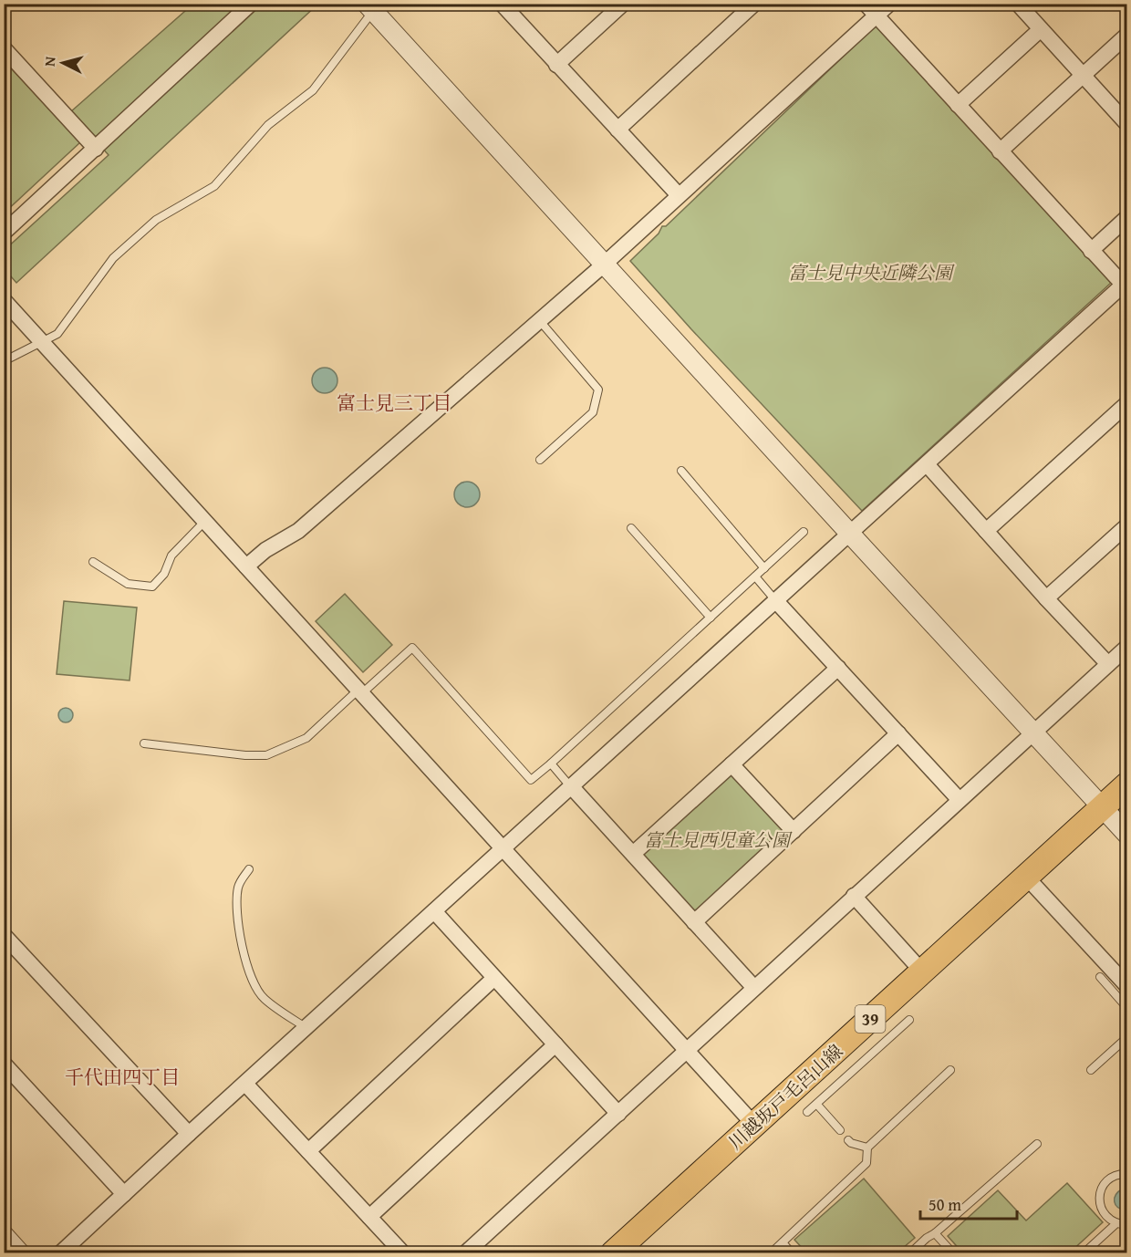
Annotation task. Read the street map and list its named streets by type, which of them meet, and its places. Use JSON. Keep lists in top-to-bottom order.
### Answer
{
  "streets": {
    "main road": ["39", "川越坂戸毛呂山線"]
  },
  "districts": ["富士見三丁目", "千代田四丁目"],
  "parks": ["富士見中央近隣公園", "富士見西児童公園"],
  "scale_bar": "50 m",
  "north": "left"
}
